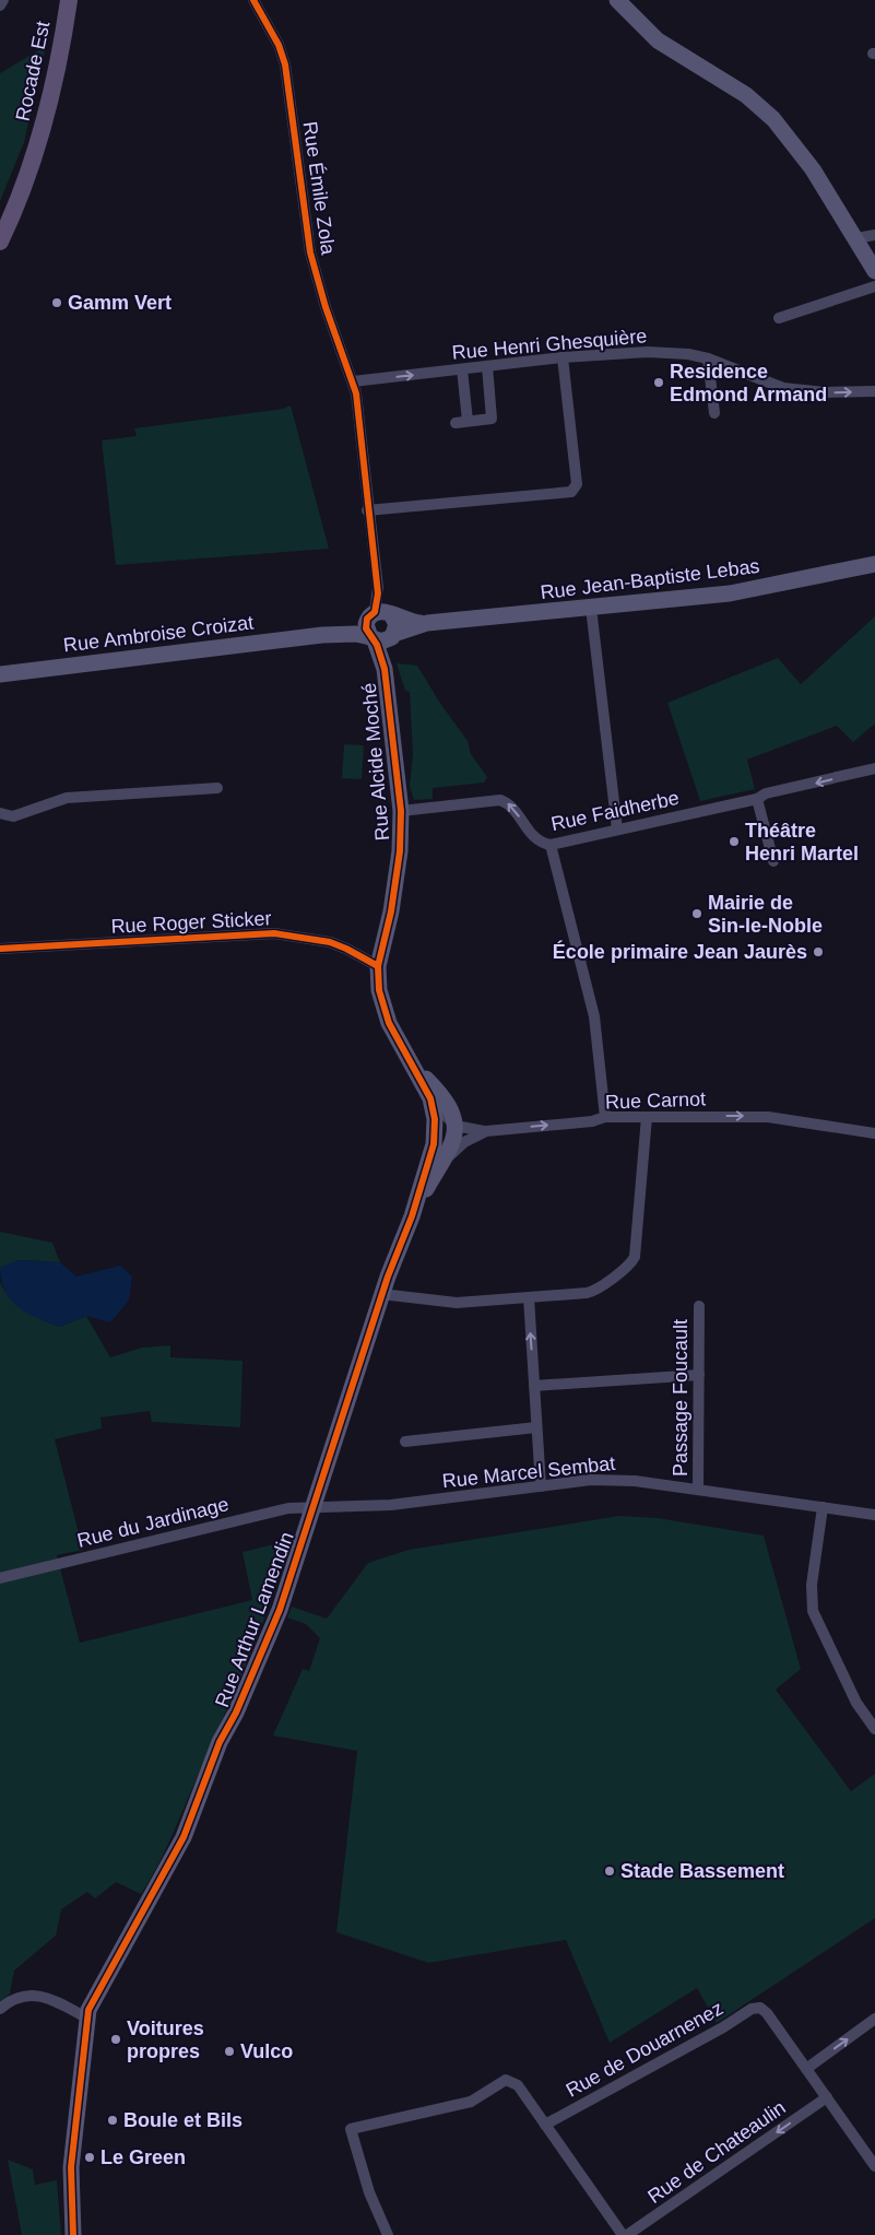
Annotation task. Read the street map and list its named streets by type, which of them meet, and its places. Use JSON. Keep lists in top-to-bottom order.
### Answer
{
  "streets": {
    "main road": ["Rocade Est"],
    "street": [
      "Rue Émile Zola",
      "Rue Henri Ghesquière",
      "Rue Jean-Baptiste Lebas",
      "Rue Ambroise Croizat",
      "Rue Alcide Moché",
      "Rue Faidherbe",
      "Rue Roger Sticker",
      "Rue Carnot",
      "Passage Foucault",
      "Rue Marcel Sembat",
      "Rue du Jardinage",
      "Rue Arthur Lamendin",
      "Rue de Douarnenez",
      "Rue de Chateaulin"
    ]
  },
  "crossings": [
    ["Rue Émile Zola", "Rue Henri Ghesquière"],
    ["Rue Jean-Baptiste Lebas", "Rue Ambroise Croizat"],
    ["Rue Jean-Baptiste Lebas", "Rue Alcide Moché"],
    ["Rue Ambroise Croizat", "Rue Alcide Moché"],
    ["Rue Alcide Moché", "Rue Faidherbe"],
    ["Rue Alcide Moché", "Rue Roger Sticker"],
    ["Passage Foucault", "Rue Marcel Sembat"],
    ["Rue Marcel Sembat", "Rue du Jardinage"],
    ["Rue Marcel Sembat", "Rue Arthur Lamendin"],
    ["Rue du Jardinage", "Rue Arthur Lamendin"]
  ],
  "one_way": [
    "Rue Henri Ghesquière",
    "Rue Faidherbe",
    "Rue Carnot",
    "Rue de Chateaulin"
  ],
  "places": [
    "Gamm Vert",
    "Residence Edmond Armand",
    "Théâtre Henri Martel",
    "Mairie de Sin-le-Noble",
    "École primaire Jean Jaurès",
    "Stade Bassement",
    "Voitures propres",
    "Vulco",
    "Boule et Bils",
    "Le Green"
  ]
}
